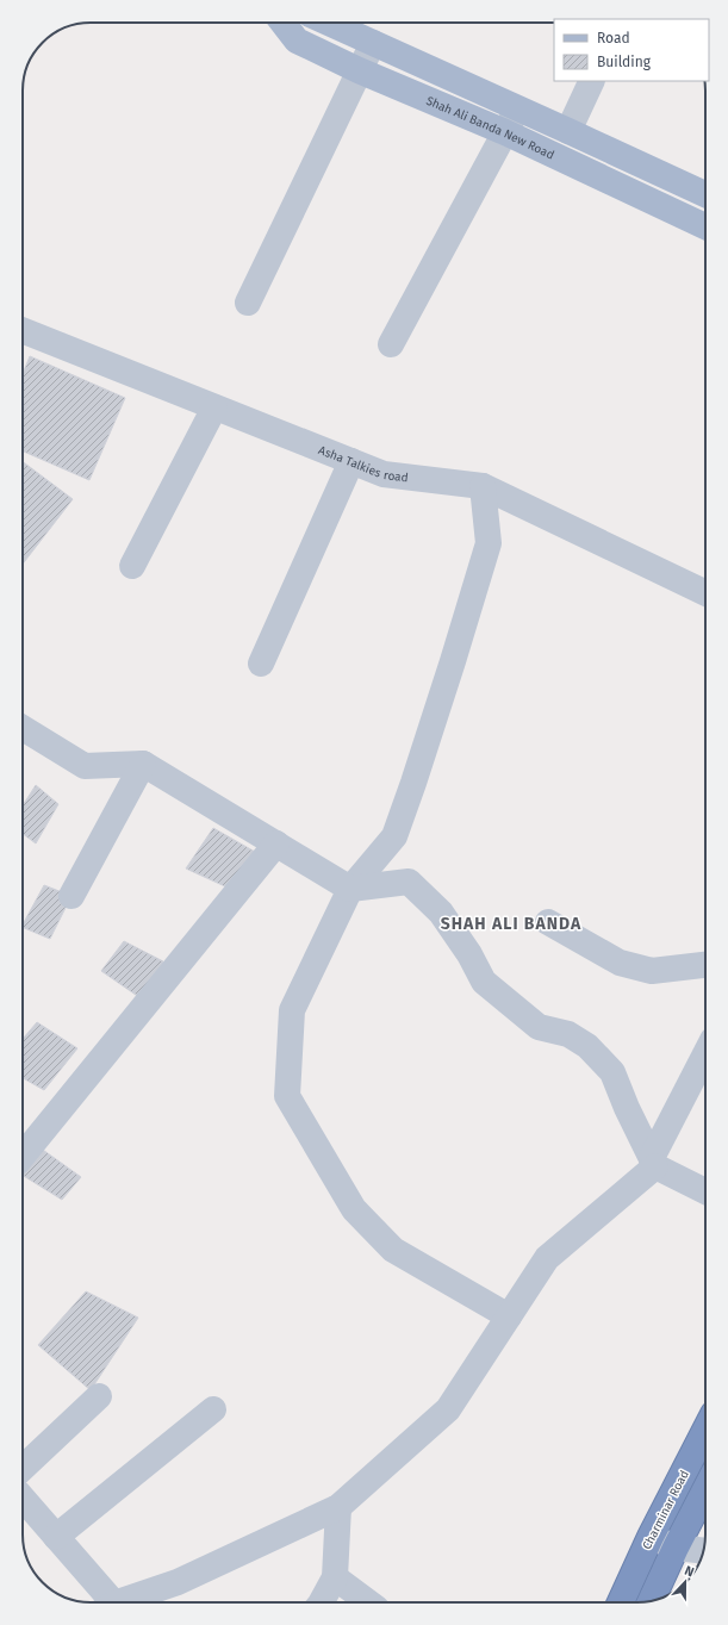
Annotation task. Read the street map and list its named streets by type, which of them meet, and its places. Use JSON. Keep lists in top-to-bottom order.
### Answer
{
  "streets": {
    "highway": ["Charminar Road"],
    "main road": ["Shah Ali Banda New Road"],
    "street": ["Asha Talkies road"]
  },
  "districts": ["SHAH ALI BANDA"],
  "legend": ["Road", "Building"],
  "north": "top"
}
